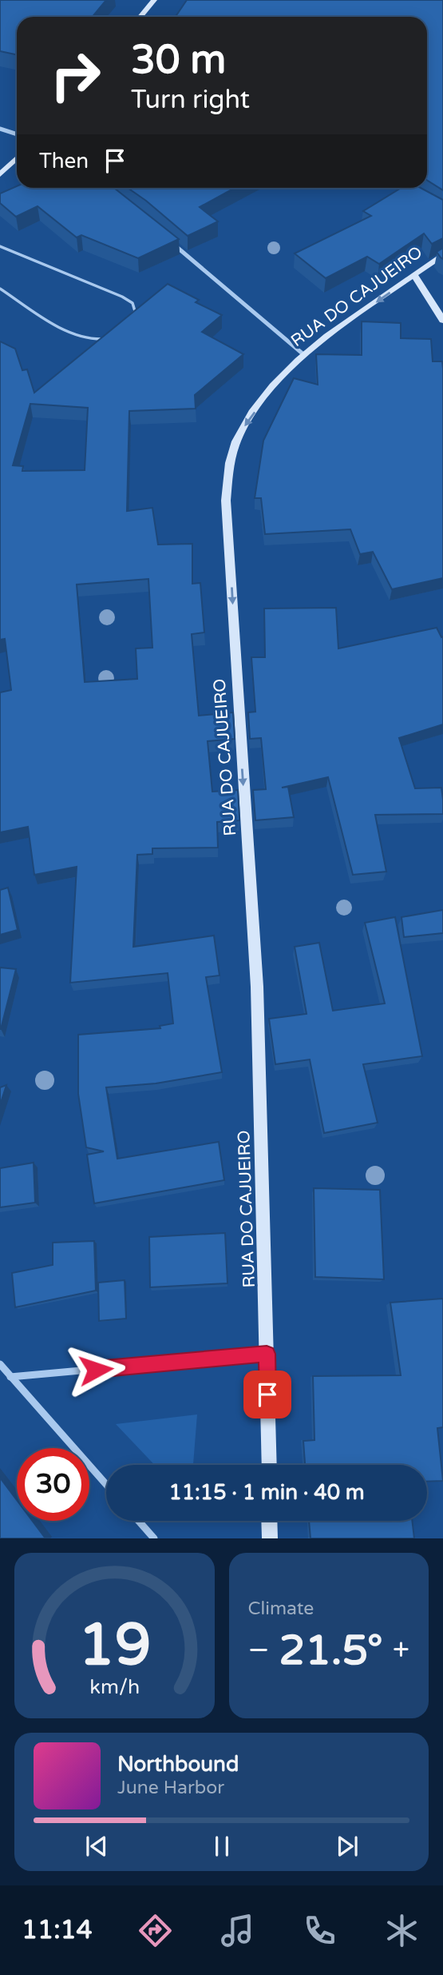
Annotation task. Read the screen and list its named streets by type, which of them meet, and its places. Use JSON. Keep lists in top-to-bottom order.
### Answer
{
  "streets": {
    "street": ["RUA DO CAJUEIRO"]
  },
  "one_way": ["RUA DO CAJUEIRO"],
  "page": {
    "turn": ["30 m", "Turn right"],
    "then": "Then",
    "limit": "30",
    "trip": "11:15 · 1 min · 40 m",
    "tile": "Climate",
    "heat": ["−", "21.5°", "+"],
    "song": ["Northbound", "June Harbor"],
    "tabs": "11:14",
    "gauge": ["19", "km/h"]
  }
}
